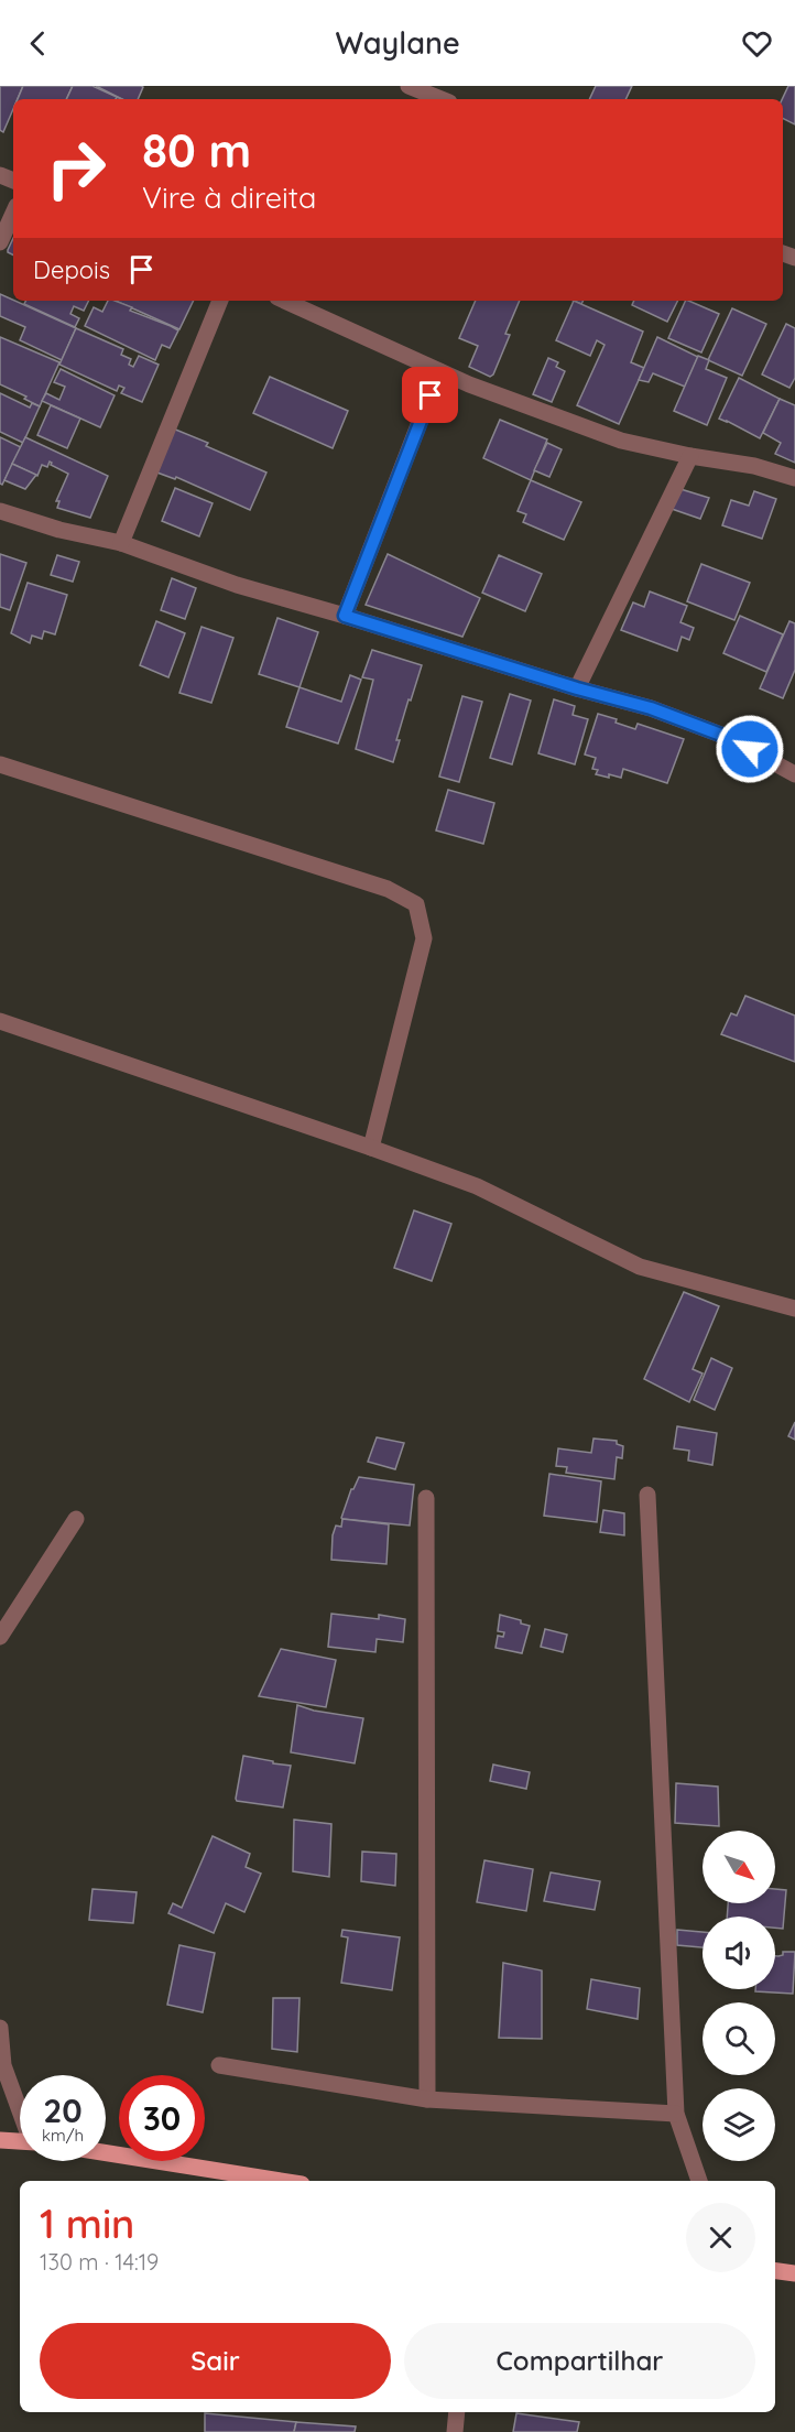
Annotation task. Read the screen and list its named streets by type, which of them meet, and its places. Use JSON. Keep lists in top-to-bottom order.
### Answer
{
  "north": "bottom right",
  "page": {
    "header": "Waylane",
    "turn": ["80 m", "Vire à direita"],
    "then": "Depois",
    "speed": "20 km/h",
    "limit": "30",
    "heading": ["1 min", "130 m · 14:19"],
    "buttons": ["Sair", "Compartilhar"]
  }
}
